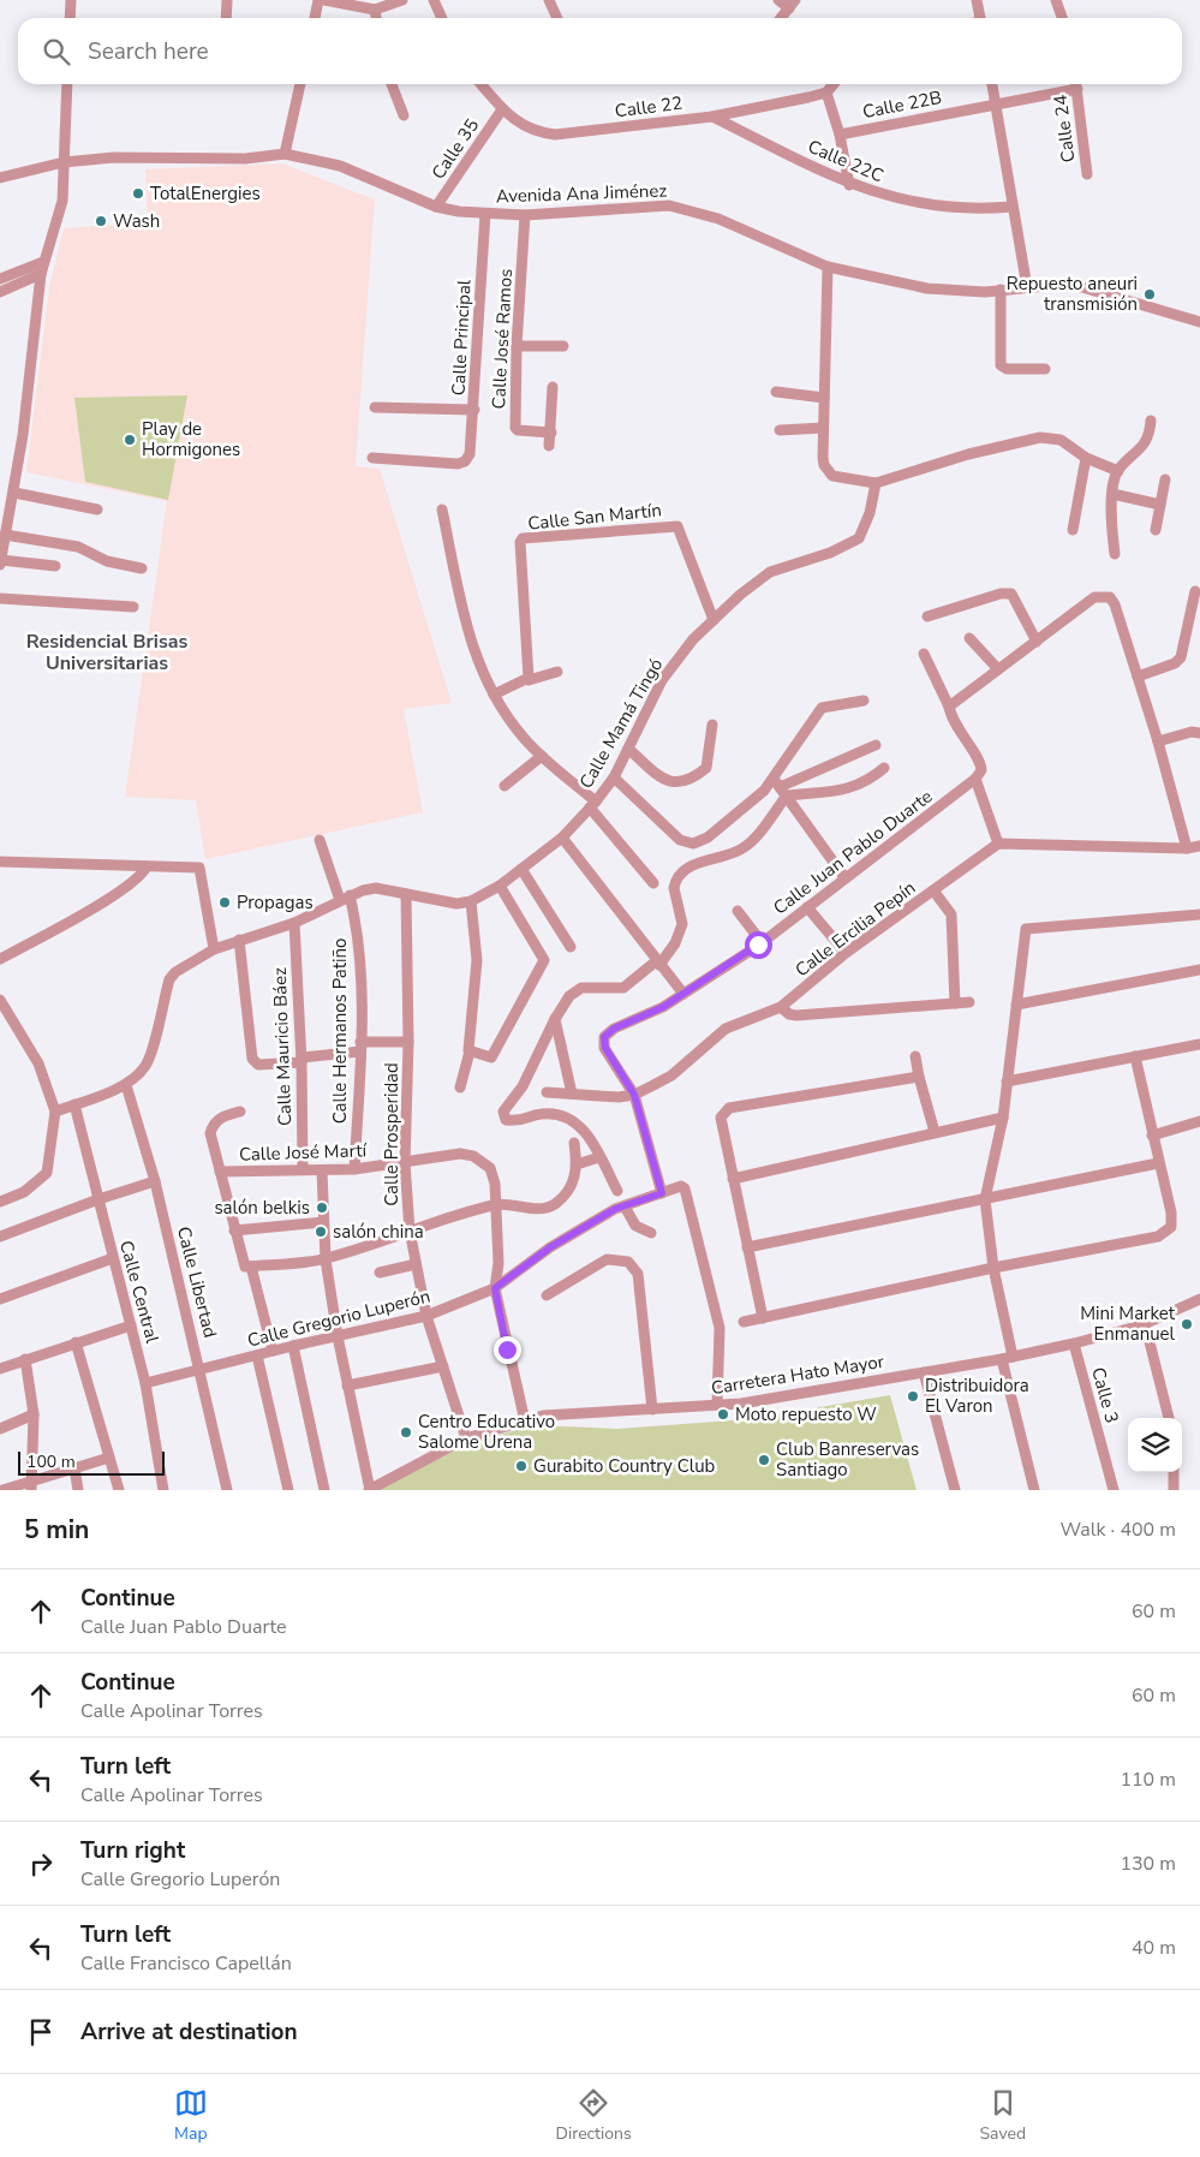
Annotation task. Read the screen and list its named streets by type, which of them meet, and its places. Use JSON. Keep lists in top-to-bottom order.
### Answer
{
  "streets": {
    "street": [
      "Calle 22B",
      "Calle 22",
      "Calle 24",
      "Calle 35",
      "Calle 22C",
      "Avenida Ana Jiménez",
      "Calle Principal",
      "Calle José Ramos",
      "Calle San Martín",
      "Calle Mamá Tingó",
      "Calle Juan Pablo Duarte",
      "Calle Ercilia Pepín",
      "Calle Hermanos Patiño",
      "Calle Mauricio Báez",
      "Calle Prosperidad",
      "Calle José Martí",
      "Calle Libertad",
      "Calle Central",
      "Calle Gregorio Luperón",
      "Carretera Hato Mayor",
      "Calle 3"
    ]
  },
  "crossings": [
    ["Calle 22B", "Calle 24"],
    ["Calle 22", "Calle 35"],
    ["Calle 22", "Calle 22C"],
    ["Calle 35", "Avenida Ana Jiménez"],
    ["Avenida Ana Jiménez", "Calle Principal"],
    ["Avenida Ana Jiménez", "Calle José Ramos"],
    ["Calle San Martín", "Calle Mamá Tingó"],
    ["Calle Mamá Tingó", "Calle Hermanos Patiño"],
    ["Calle Mamá Tingó", "Calle Mauricio Báez"],
    ["Calle Mamá Tingó", "Calle Prosperidad"],
    ["Calle Mamá Tingó", "Calle Libertad"],
    ["Calle Mamá Tingó", "Calle Central"],
    ["Calle Juan Pablo Duarte", "Calle Ercilia Pepín"],
    ["Calle Hermanos Patiño", "Calle José Martí"],
    ["Calle Mauricio Báez", "Calle José Martí"],
    ["Calle Prosperidad", "Calle José Martí"],
    ["Calle Prosperidad", "Calle Gregorio Luperón"],
    ["Calle Prosperidad", "Carretera Hato Mayor"],
    ["Calle Libertad", "Calle Gregorio Luperón"],
    ["Calle Central", "Calle Gregorio Luperón"],
    ["Calle Gregorio Luperón", "Carretera Hato Mayor"],
    ["Carretera Hato Mayor", "Calle 3"]
  ],
  "districts": ["Residencial Brisas Universitarias"],
  "places": [
    "TotalEnergies",
    "Wash",
    "Repuesto aneuri transmisión",
    "Play de Hormigones",
    "Propagas",
    "salón belkis",
    "salón china",
    "Mini Market Enmanuel",
    "Distribuidora El Varon",
    "Moto repuesto W",
    "Centro Educativo Salome Urena",
    "Club Banreservas Santiago",
    "Gurabito Country Club"
  ],
  "scale_bar": "100 m",
  "page": {
    "search": "Search here",
    "scale": "100 m",
    "heading": ["5 min", "Walk · 400 m"],
    "list": [
      ["Continue", "Calle Juan Pablo Duarte", "60 m"],
      ["Continue", "Calle Apolinar Torres", "60 m"],
      ["Turn left", "Calle Apolinar Torres", "110 m"],
      ["Turn right", "Calle Gregorio Luperón", "130 m"],
      ["Turn left", "Calle Francisco Capellán", "40 m"],
      "Arrive at destination"
    ],
    "nav": ["Map", "Directions", "Saved"]
  }
}
